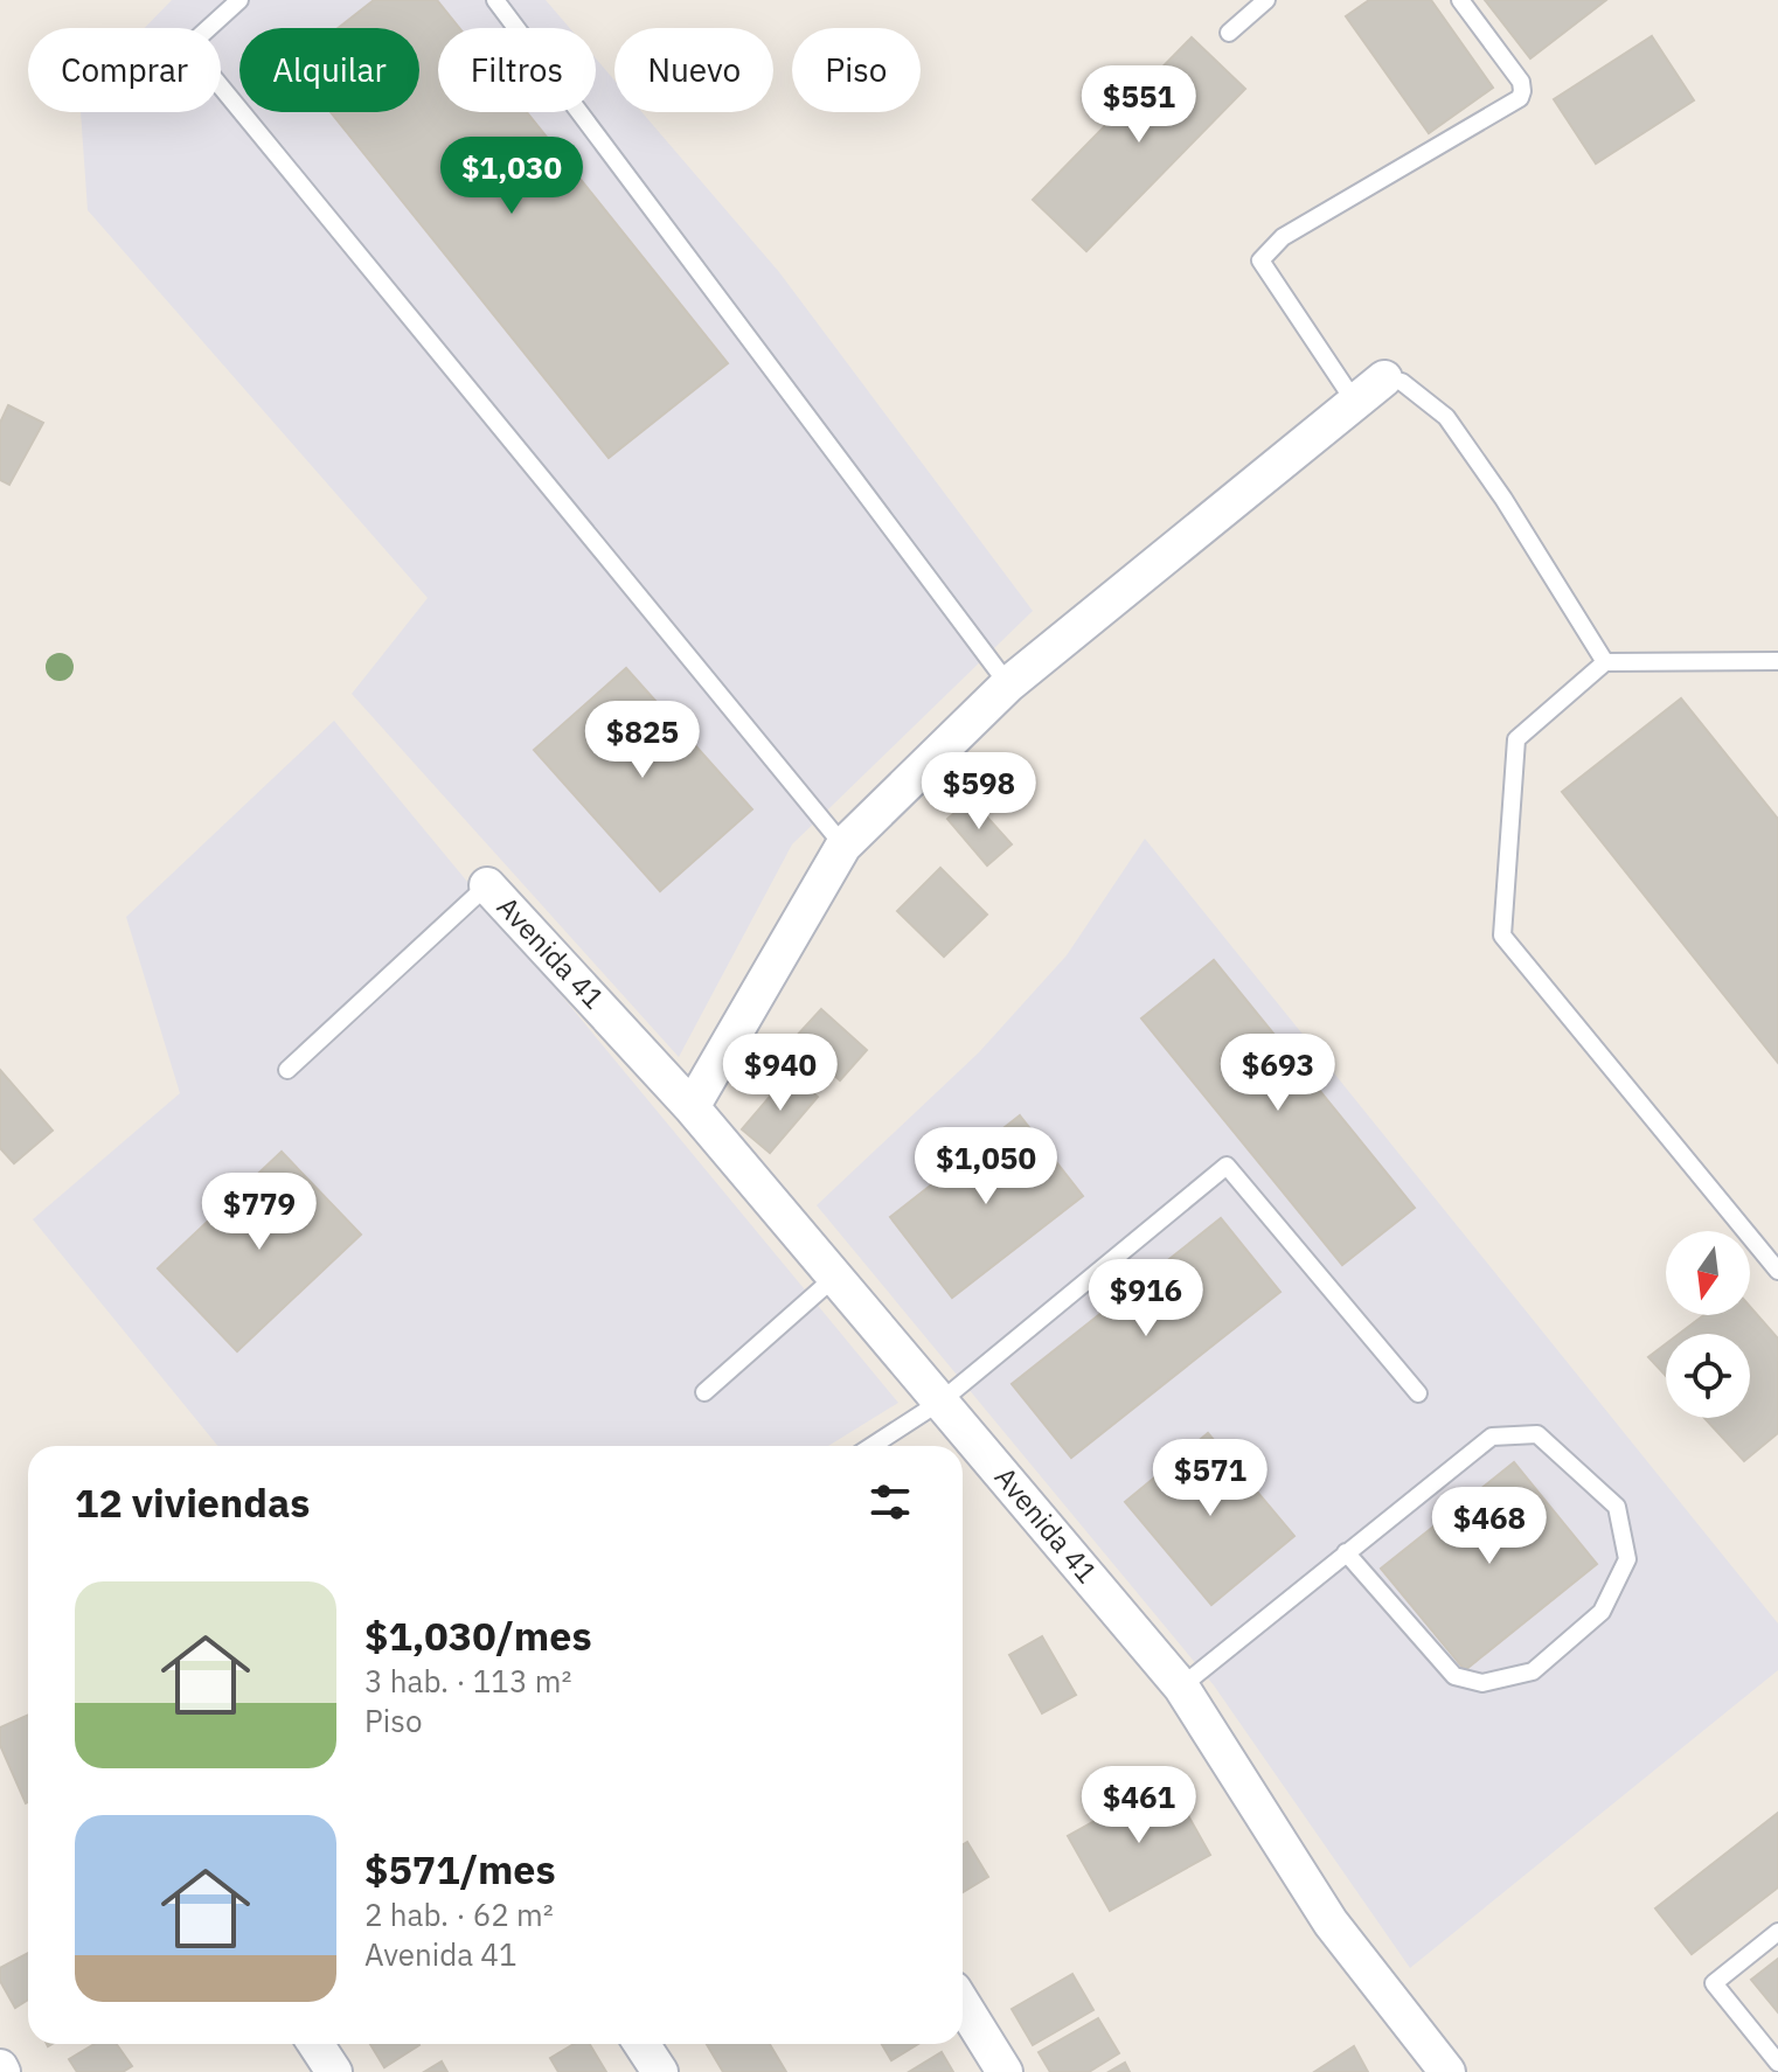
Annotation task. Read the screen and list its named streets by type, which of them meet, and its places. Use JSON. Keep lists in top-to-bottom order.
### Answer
{
  "streets": {
    "street": ["Avenida 41"]
  },
  "north": "bottom",
  "page": {
    "chip": [
      "Comprar",
      "Alquilar",
      "Filtros",
      "Nuevo",
      "Piso"
    ],
    "price": [
      "$551",
      "$1,030",
      "$825",
      "$598",
      "$940",
      "$693",
      "$1,050",
      "$779",
      "$916",
      "$571",
      "$468",
      "$461"
    ],
    "heading": "12 viviendas",
    "list": [
      {
        "name": "$1,030/mes",
        "note": "3 hab. · 113 m² · Piso"
      },
      {
        "name": "$571/mes",
        "note": "2 hab. · 62 m² · Avenida 41"
      }
    ]
  }
}
